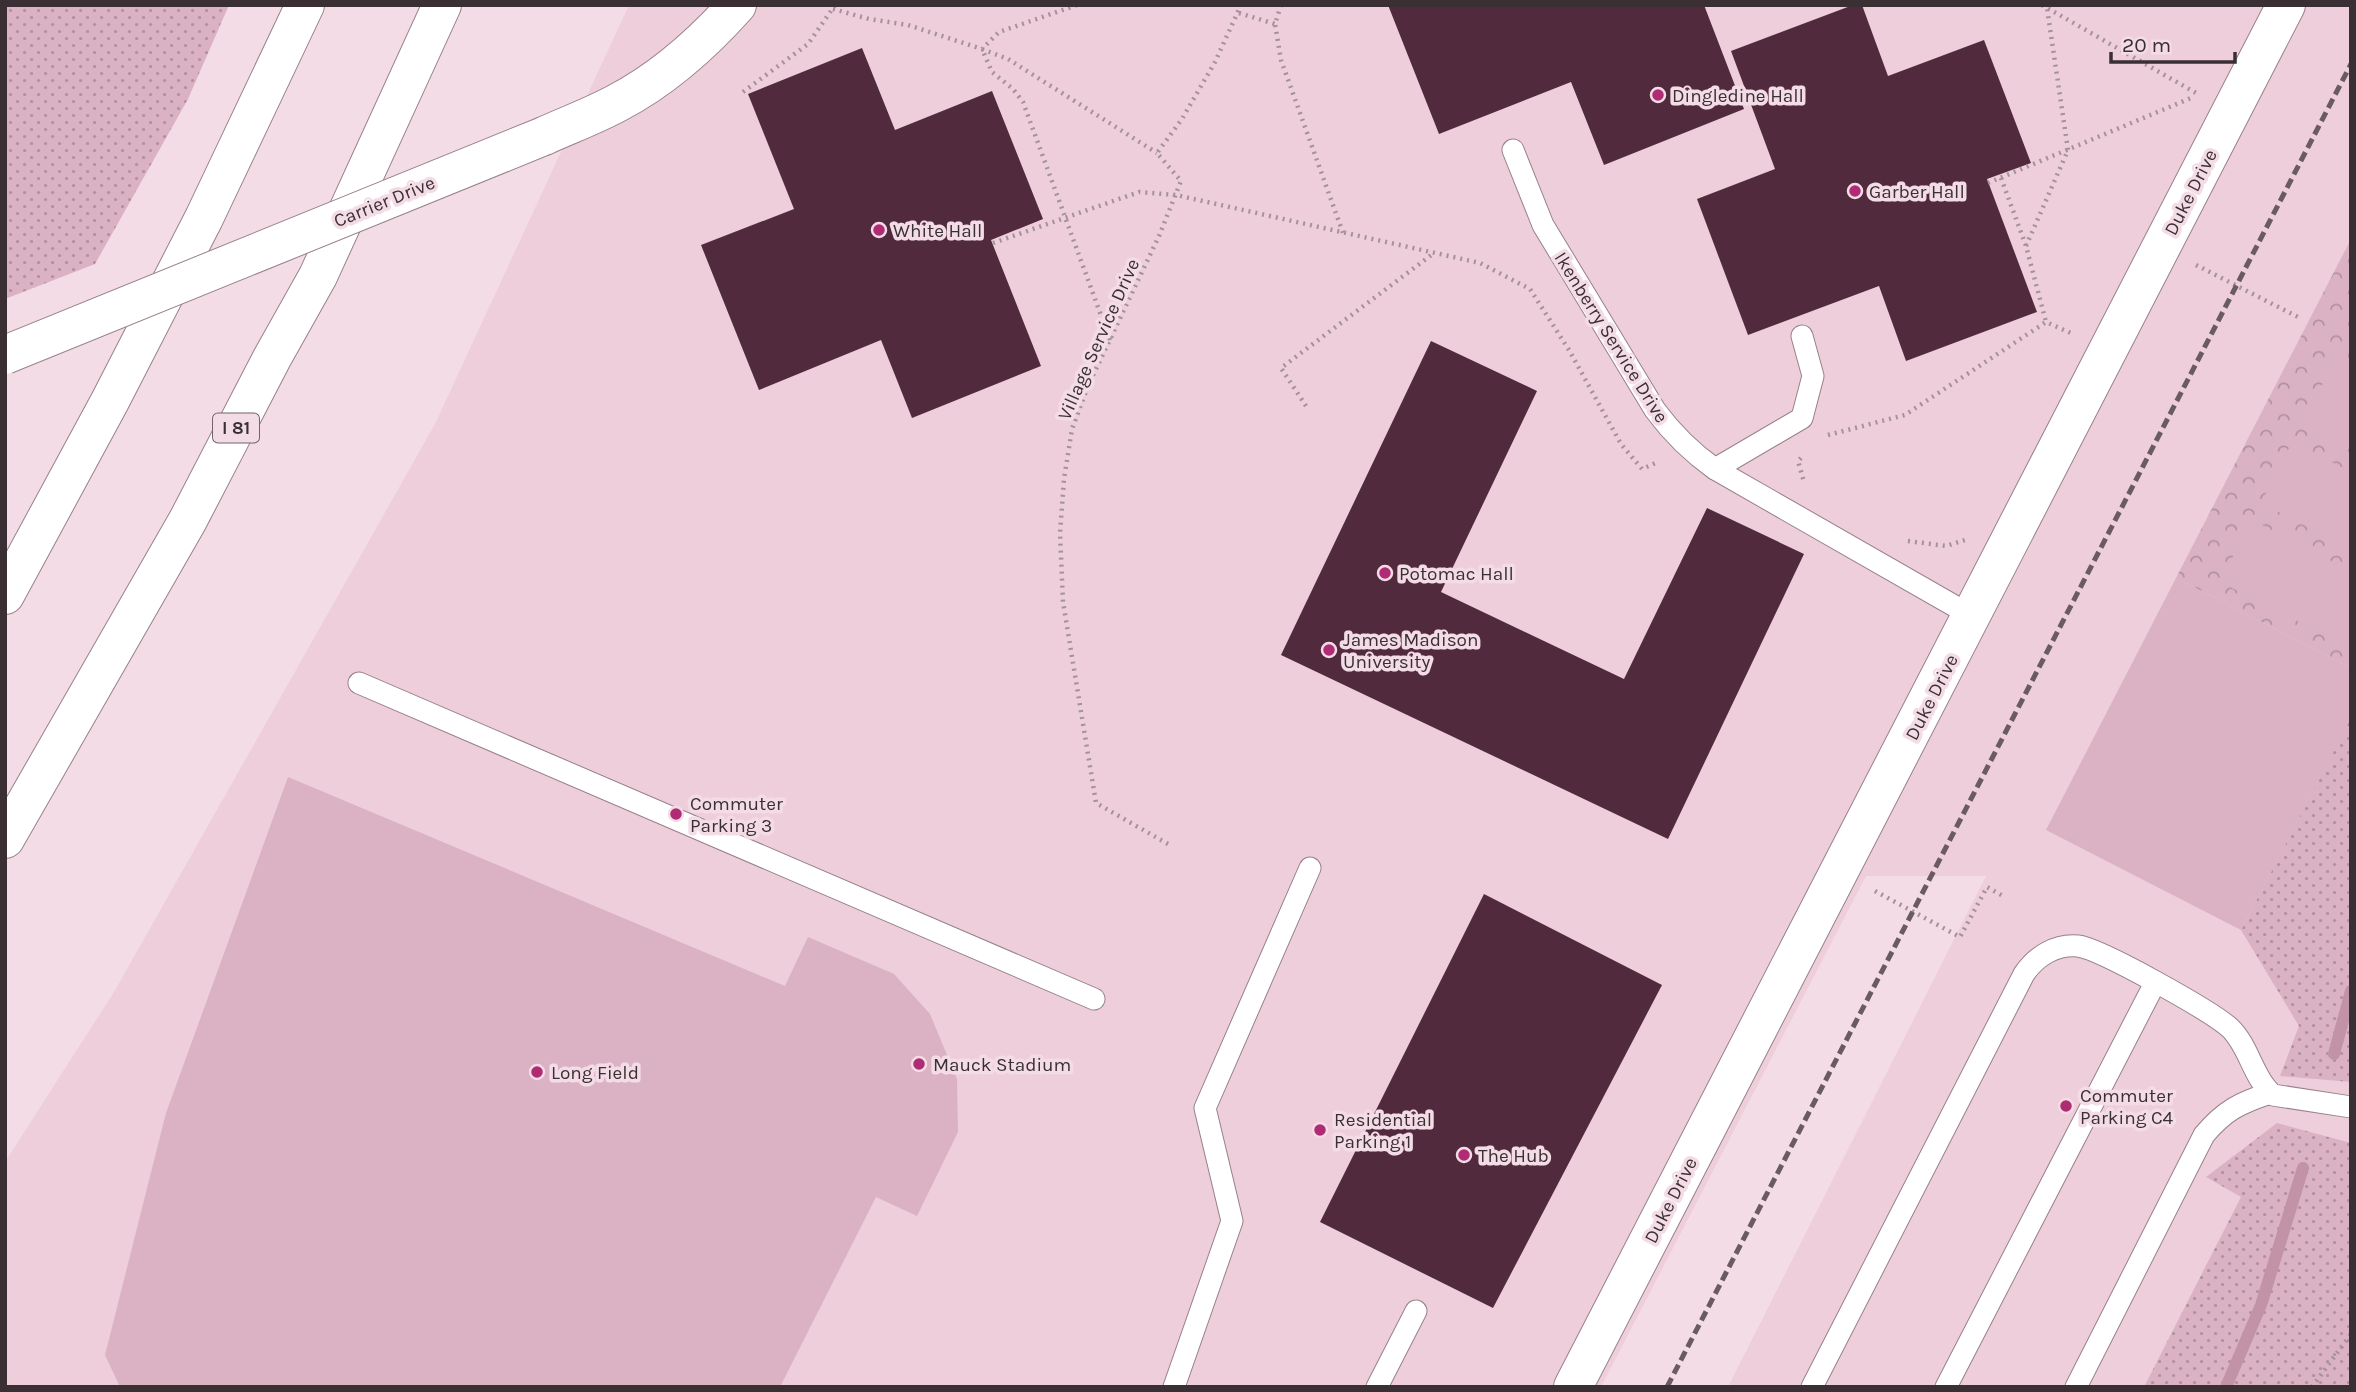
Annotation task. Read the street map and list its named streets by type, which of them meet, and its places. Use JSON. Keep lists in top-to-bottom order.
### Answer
{
  "streets": {
    "main road": ["Duke Drive", "Carrier Drive", "I 81"],
    "lane": ["Ikenberry Service Drive"],
    "path": ["Village Service Drive"]
  },
  "crossings": [
    ["Duke Drive", "Ikenberry Service Drive"]
  ],
  "places": [
    "Dingledine Hall",
    "Garber Hall",
    "White Hall",
    "Potomac Hall",
    "James Madison University",
    "Commuter Parking 3",
    "Mauck Stadium",
    "Long Field",
    "Commuter Parking C4",
    "Residential Parking 1",
    "The Hub"
  ],
  "scale_bar": "20 m"
}
